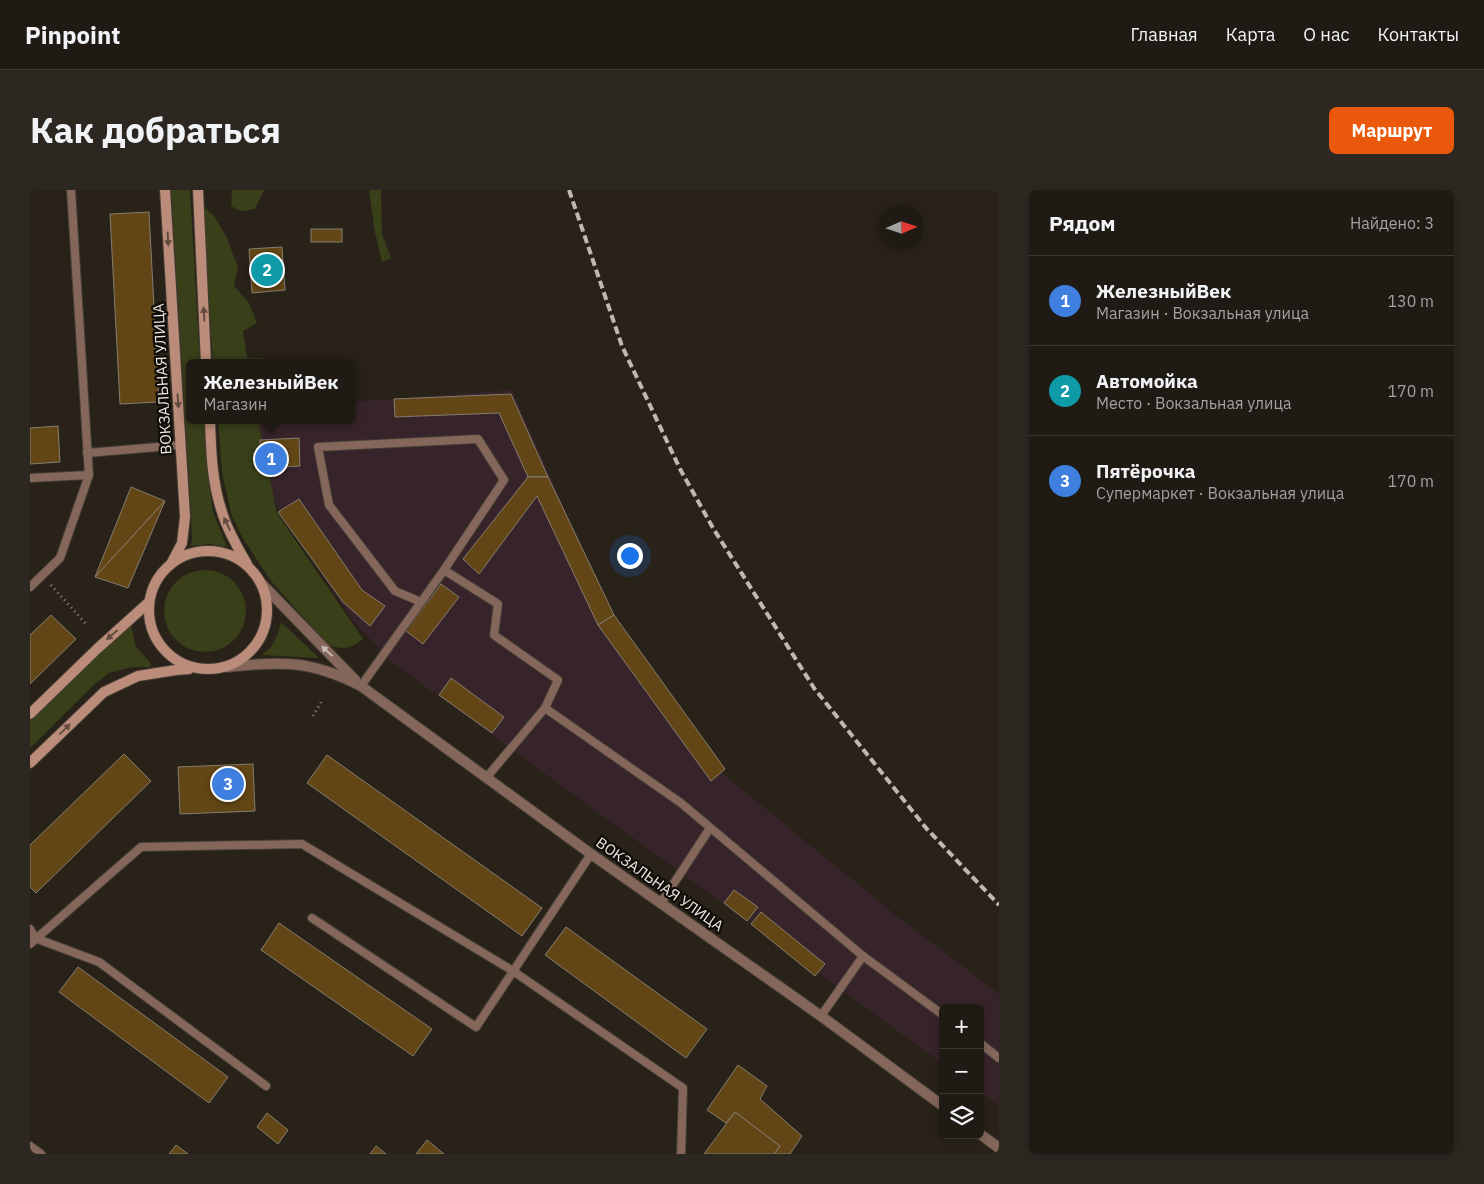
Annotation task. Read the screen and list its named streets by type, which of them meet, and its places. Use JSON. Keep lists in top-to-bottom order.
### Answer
{
  "streets": {
    "main road": ["ВОКЗАЛЬНАЯ УЛИЦА"]
  },
  "north": "right",
  "page": {
    "header": "Pinpoint",
    "nav": [
      "Главная",
      "Карта",
      "О нас",
      "Контакты"
    ],
    "title": "Как добраться",
    "buttons": "Маршрут",
    "heading": ["Рядом", "Найдено: 3"],
    "pins": ["2", "1", "3"],
    "list": [
      {
        "mark": "1",
        "name": "ЖелезныйВек",
        "note": "Магазин · Вокзальная улица",
        "value": "130 m"
      },
      {
        "mark": "2",
        "name": "Автомойка",
        "note": "Место · Вокзальная улица",
        "value": "170 m"
      },
      {
        "mark": "3",
        "name": "Пятёрочка",
        "note": "Супермаркет · Вокзальная улица",
        "value": "170 m"
      }
    ],
    "popup": ["ЖелезныйВек", "Магазин"],
    "map_buttons": ["+", "−"]
  }
}
